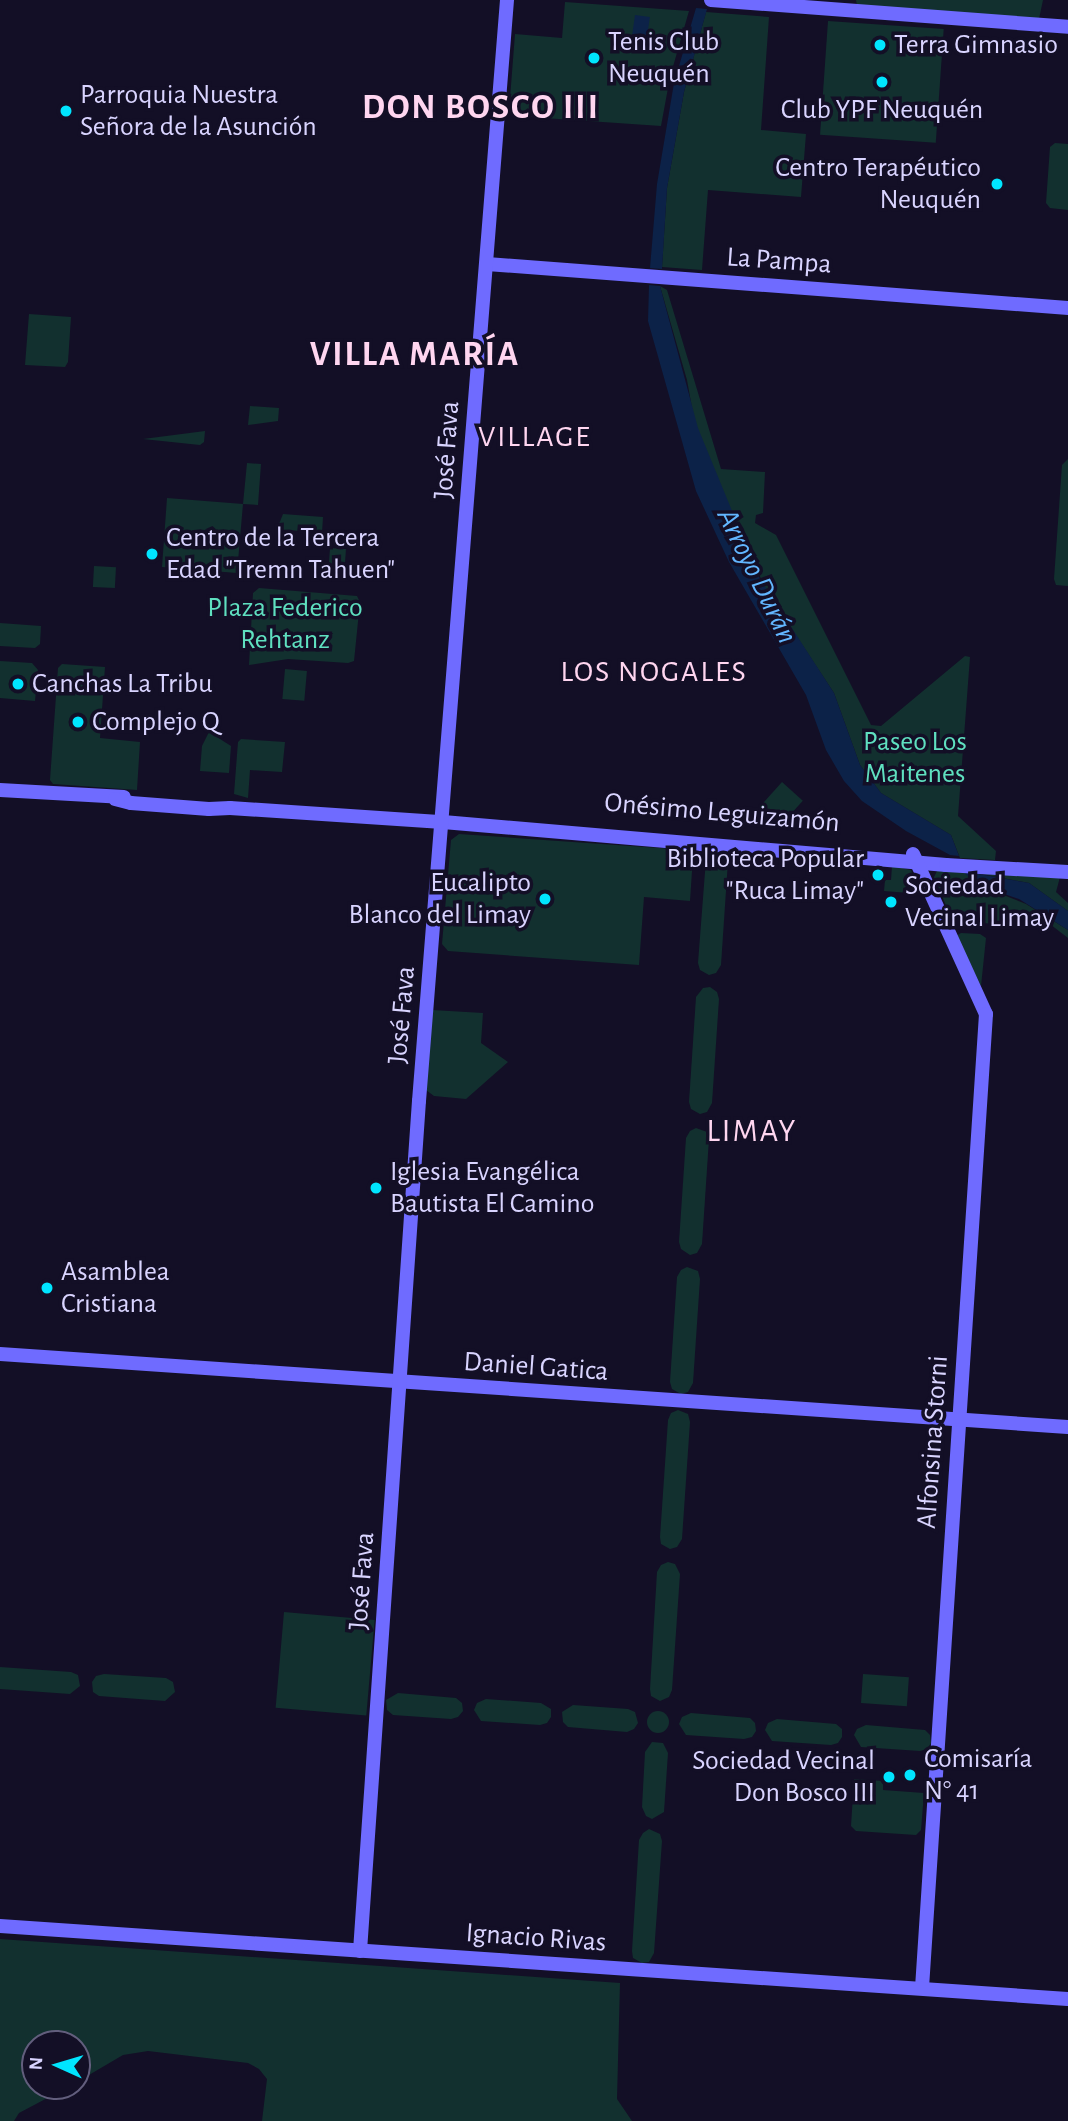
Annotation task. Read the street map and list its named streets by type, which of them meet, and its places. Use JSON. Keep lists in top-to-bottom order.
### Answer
{
  "streets": {
    "main road": [
      "La Pampa",
      "José Fava",
      "Onésimo Leguizamón",
      "Daniel Gatica",
      "Alfonsina Storni",
      "Ignacio Rivas"
    ]
  },
  "crossings": [
    ["La Pampa", "José Fava"],
    ["José Fava", "Onésimo Leguizamón"],
    ["José Fava", "Daniel Gatica"],
    ["José Fava", "Ignacio Rivas"],
    ["Onésimo Leguizamón", "Alfonsina Storni"],
    ["Daniel Gatica", "Alfonsina Storni"],
    ["Alfonsina Storni", "Ignacio Rivas"]
  ],
  "districts": [
    "DON BOSCO III",
    "VILLA MARÍA",
    "VILLAGE",
    "LOS NOGALES",
    "LIMAY"
  ],
  "water": ["Arroyo Durán"],
  "parks": ["Plaza Federico Rehtanz", "Paseo Los Maitenes"],
  "places": [
    "Terra Gimnasio",
    "Tenis Club Neuquén",
    "Club YPF Neuquén",
    "Parroquia Nuestra Señora de la Asunción",
    "Centro Terapéutico Neuquén",
    "Centro de la Tercera Edad \"Tremn Tahuen\"",
    "Canchas La Tribu",
    "Complejo Q",
    "Biblioteca Popular \"Ruca Limay\"",
    "Eucalipto Blanco del Limay",
    "Sociedad Vecinal Limay",
    "Iglesia Evangélica Bautista El Camino",
    "Asamblea Cristiana",
    "Comisaría N° 41",
    "Sociedad Vecinal Don Bosco III"
  ],
  "north": "left"
}
